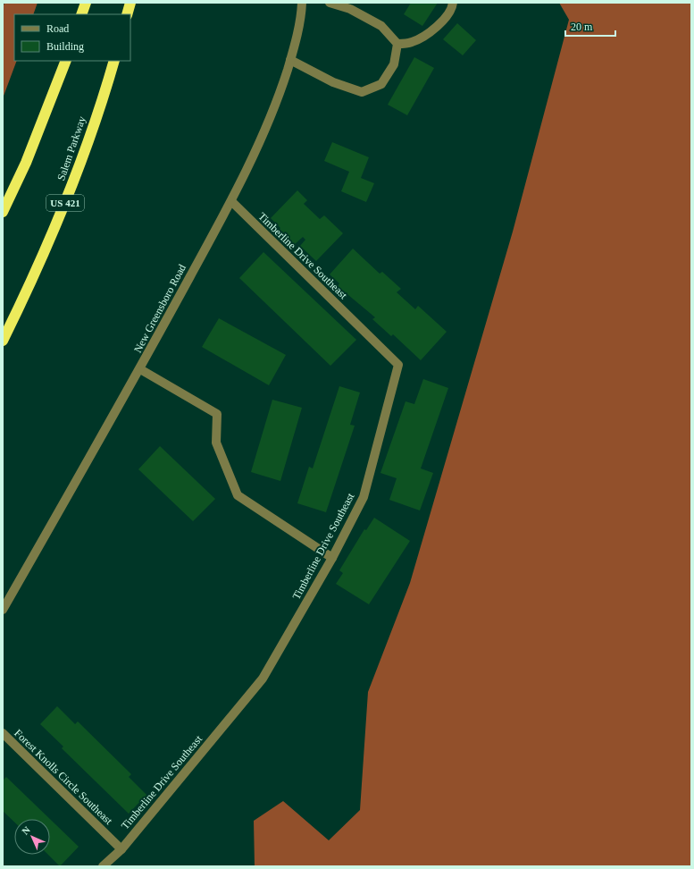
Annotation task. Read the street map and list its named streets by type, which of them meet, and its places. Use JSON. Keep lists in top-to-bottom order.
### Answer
{
  "streets": {
    "highway": ["Salem Parkway", "US 421"],
    "street": ["Timberline Drive Southeast", "New Greensboro Road", "Forest Knolls Circle Southeast"]
  },
  "crossings": [
    ["Timberline Drive Southeast", "New Greensboro Road"],
    ["Timberline Drive Southeast", "Forest Knolls Circle Southeast"]
  ],
  "legend": ["Road", "Building"],
  "scale_bar": "20 m",
  "north": "top left"
}
